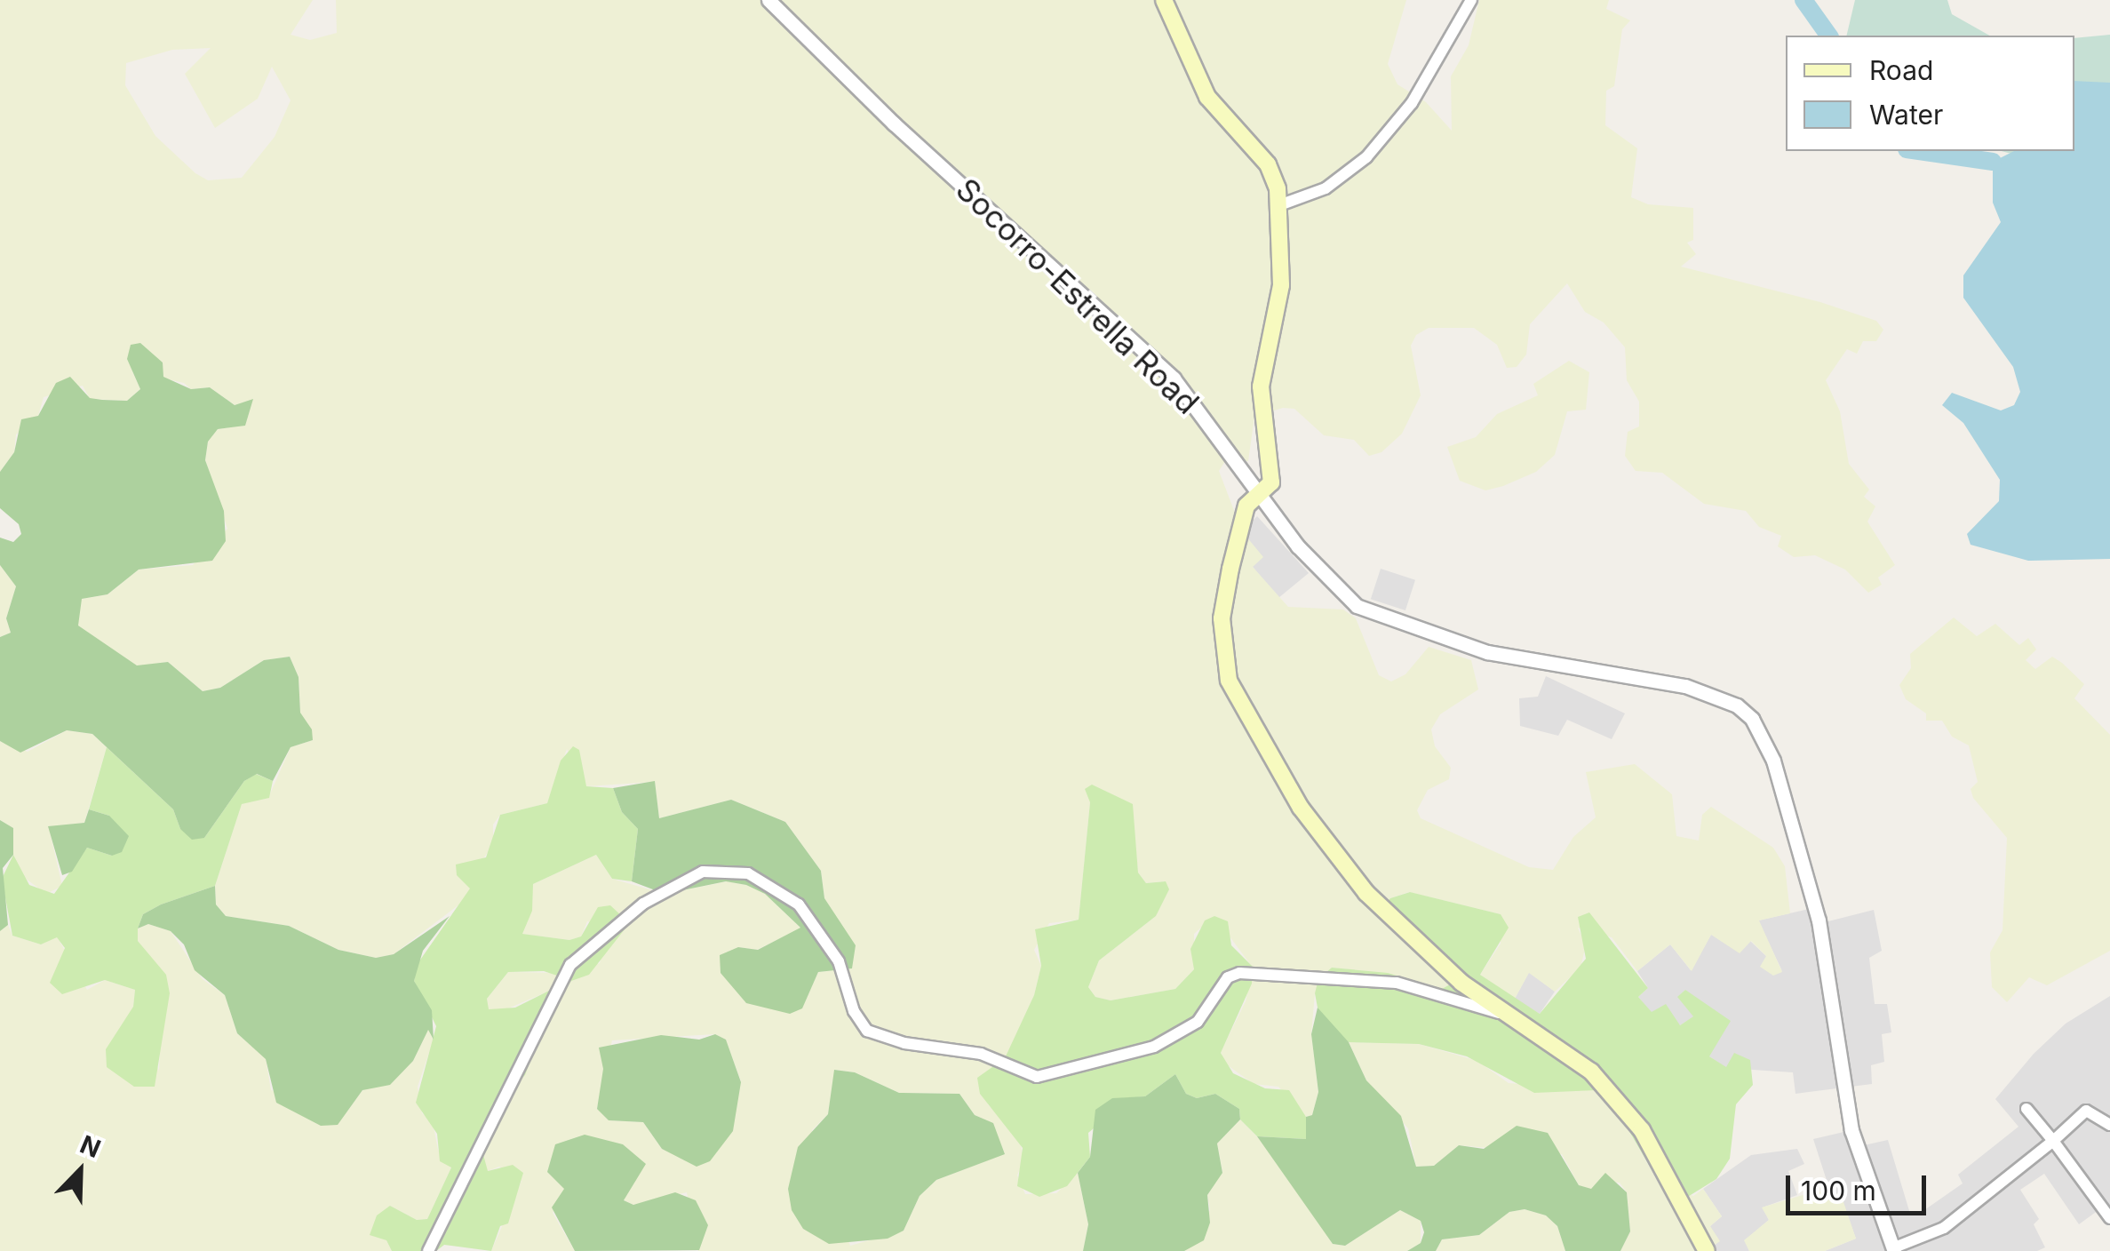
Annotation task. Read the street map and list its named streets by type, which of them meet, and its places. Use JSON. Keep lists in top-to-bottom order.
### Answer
{
  "streets": {
    "street": ["Socorro-Estrella Road"]
  },
  "legend": ["Road", "Water"],
  "scale_bar": "100 m",
  "north": "top right"
}
